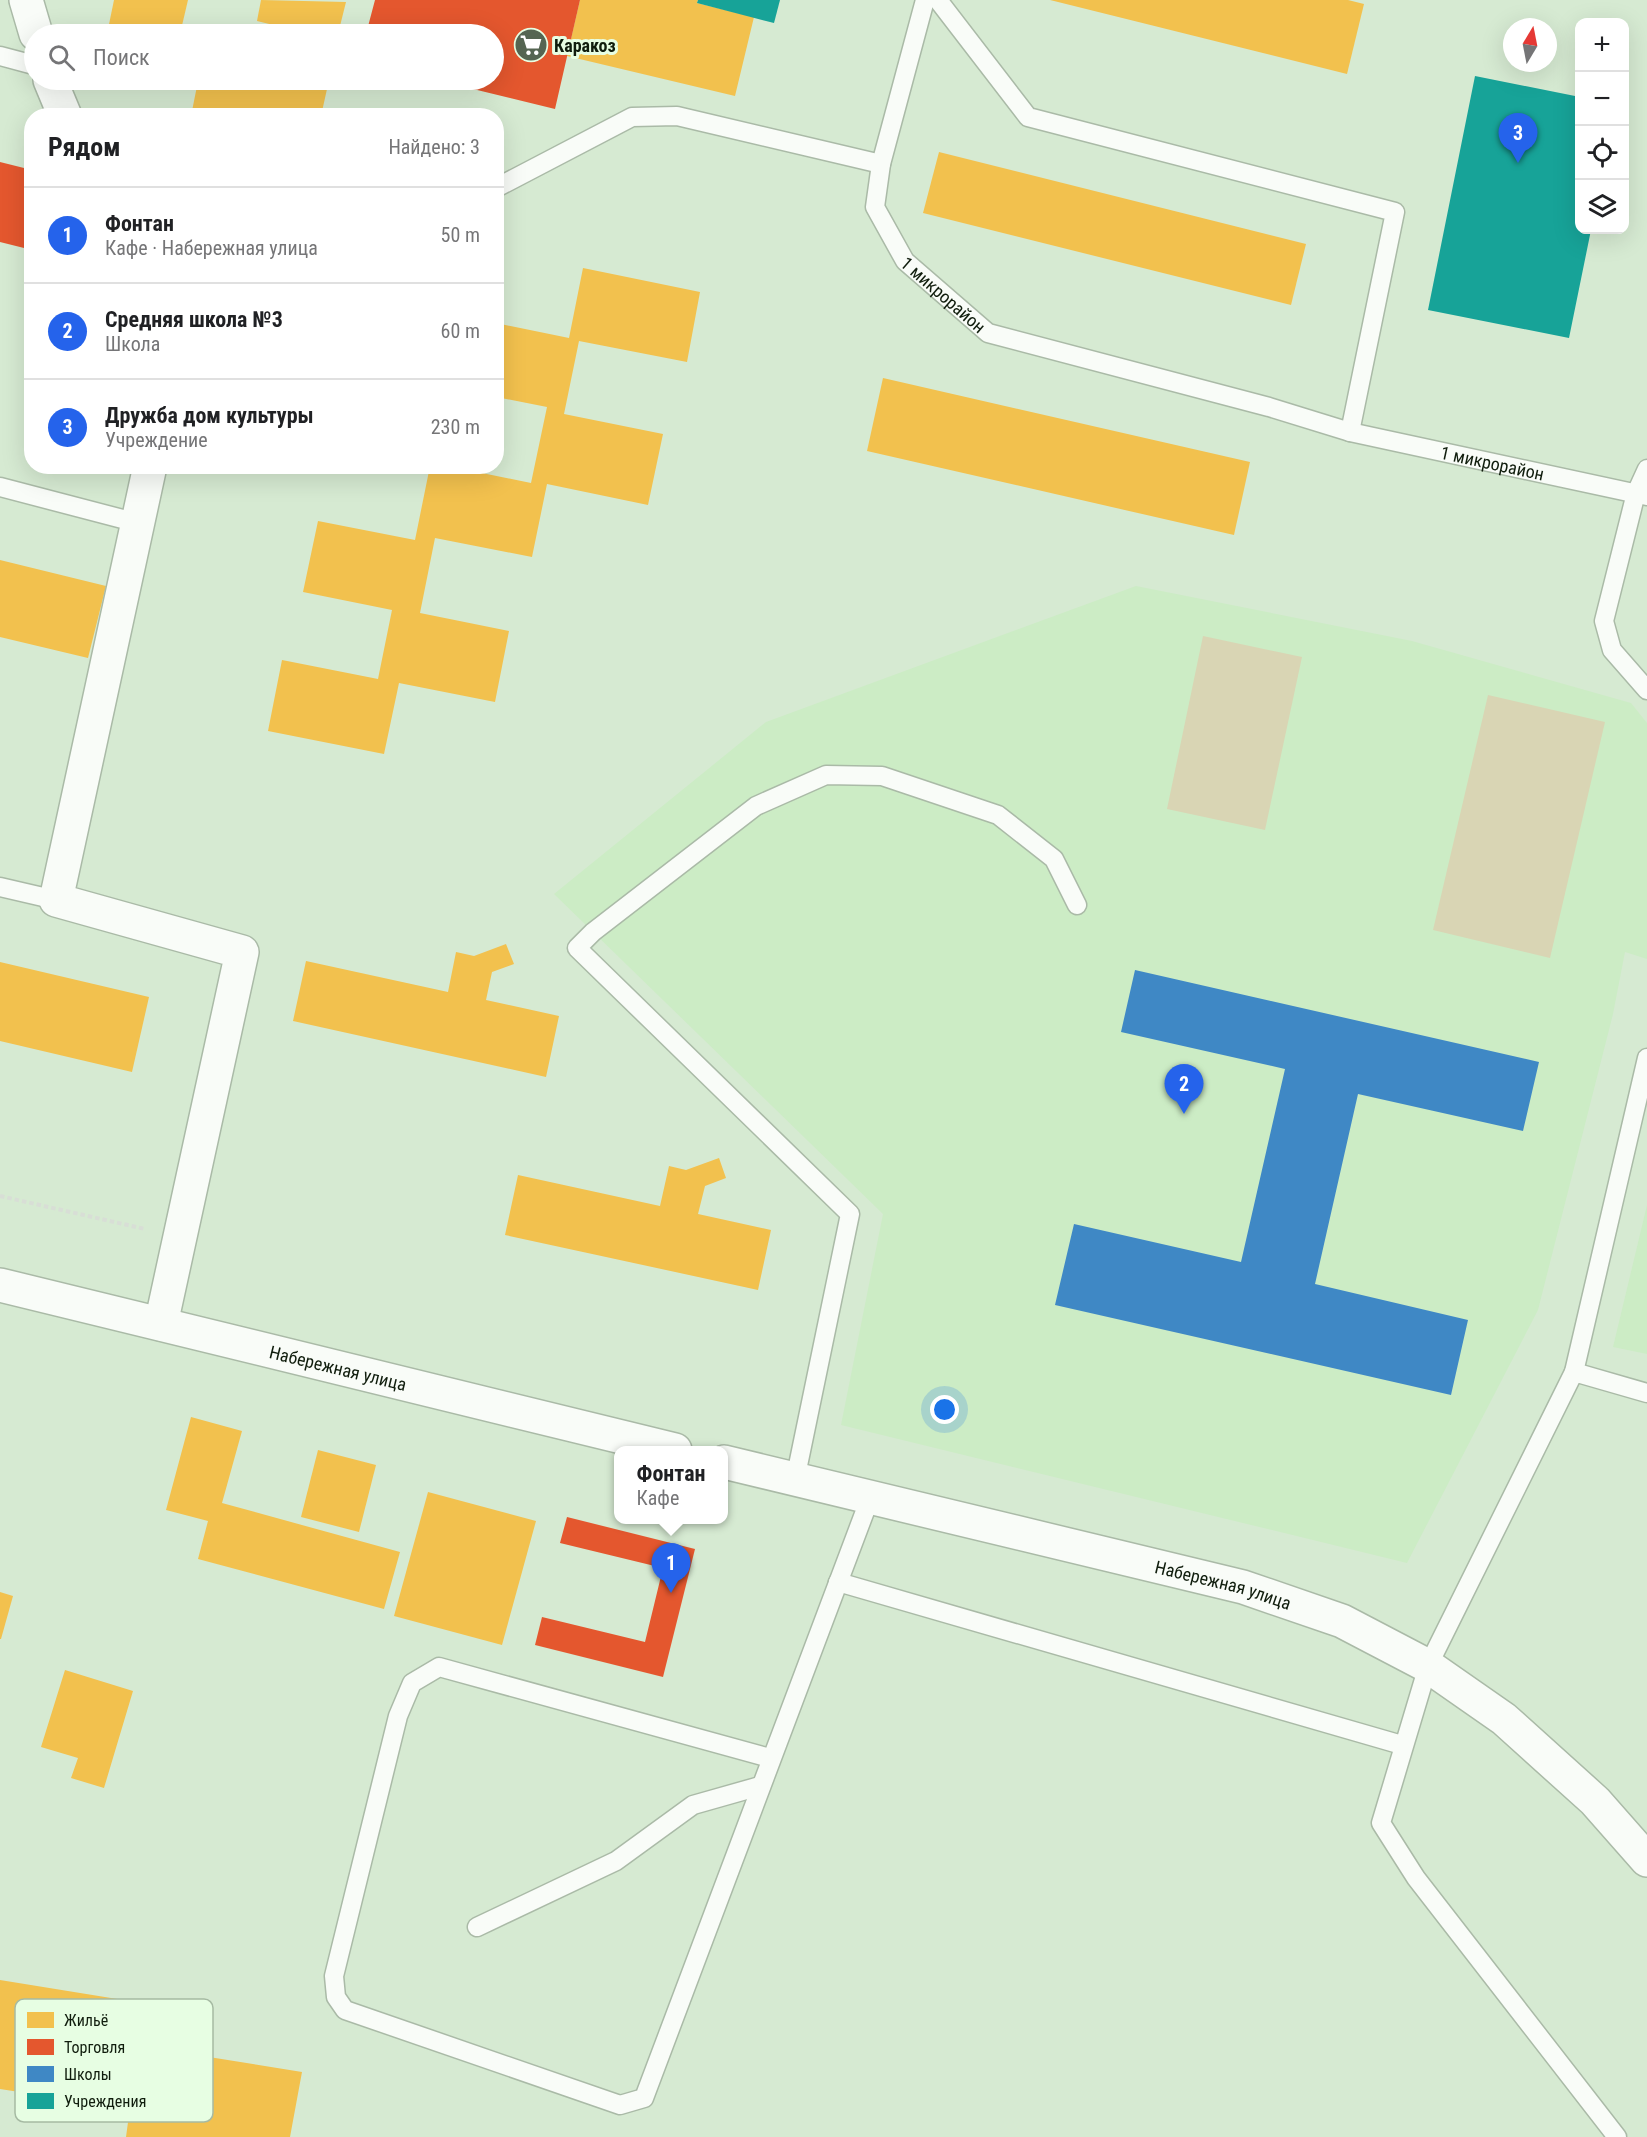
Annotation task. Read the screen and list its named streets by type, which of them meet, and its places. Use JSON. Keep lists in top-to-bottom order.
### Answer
{
  "streets": {
    "street": ["Набережная улица"],
    "lane": ["1 микрорайон"]
  },
  "places": {
    "supermarket": ["Каракоз"]
  },
  "legend": [
    "Жильё",
    "Торговля",
    "Школы",
    "Учреждения"
  ],
  "north": "top",
  "page": {
    "map_buttons": ["+", "−"],
    "search": "Поиск",
    "heading": ["Рядом", "Найдено: 3"],
    "pins": ["3", "2", "1"],
    "list": [
      {
        "mark": "1",
        "name": "Фонтан",
        "note": "Кафе · Набережная улица",
        "value": "50 m"
      },
      {
        "mark": "2",
        "name": "Средняя школа №3",
        "note": "Школа",
        "value": "60 m"
      },
      {
        "mark": "3",
        "name": "Дружба дом культуры",
        "note": "Учреждение",
        "value": "230 m"
      }
    ],
    "popup": ["Фонтан", "Кафе"]
  }
}
